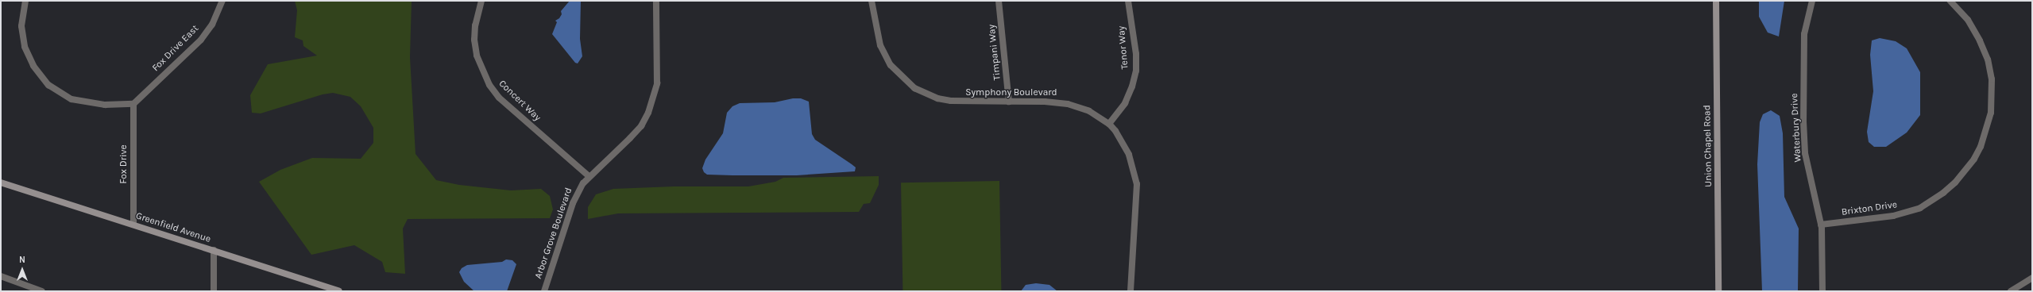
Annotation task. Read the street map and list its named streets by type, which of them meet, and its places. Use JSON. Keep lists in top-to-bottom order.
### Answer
{
  "streets": {
    "main road": ["Union Chapel Road", "Greenfield Avenue"],
    "street": [
      "Tenor Way",
      "Fox Drive East",
      "Timpani Way",
      "Symphony Boulevard",
      "Concert Way",
      "Waterbury Drive",
      "Fox Drive",
      "Brixton Drive",
      "Arbor Grove Boulevard"
    ]
  },
  "crossings": [
    ["Tenor Way", "Symphony Boulevard"],
    ["Fox Drive East", "Fox Drive"],
    ["Timpani Way", "Symphony Boulevard"],
    ["Concert Way", "Arbor Grove Boulevard"],
    ["Waterbury Drive", "Brixton Drive"],
    ["Fox Drive", "Greenfield Avenue"]
  ],
  "north": "top"
}
